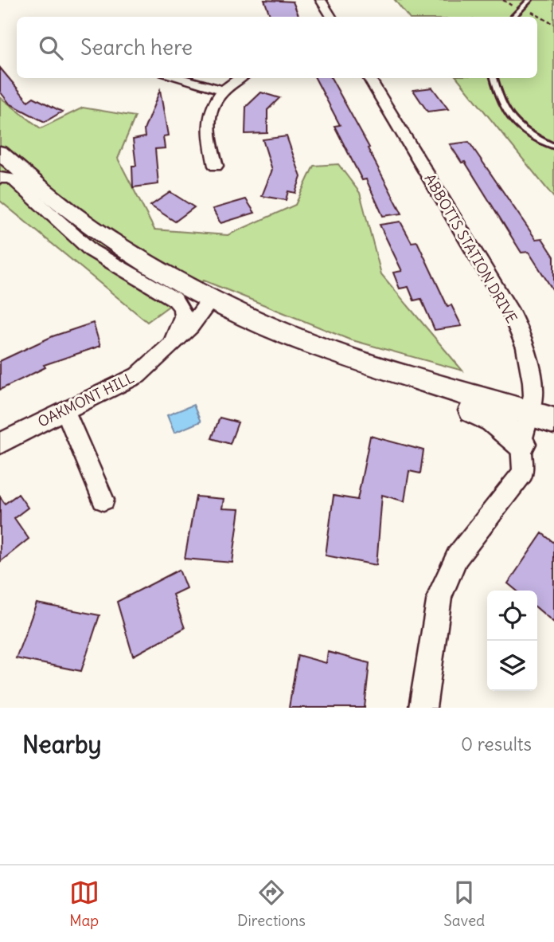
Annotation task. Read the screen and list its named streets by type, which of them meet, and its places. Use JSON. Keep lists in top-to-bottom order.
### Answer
{
  "streets": {
    "street": ["ABBOTTS STATION DRIVE", "OAKMONT HILL"]
  },
  "page": {
    "search": "Search here",
    "heading": ["Nearby", "0 results"],
    "nav": ["Map", "Directions", "Saved"]
  }
}
